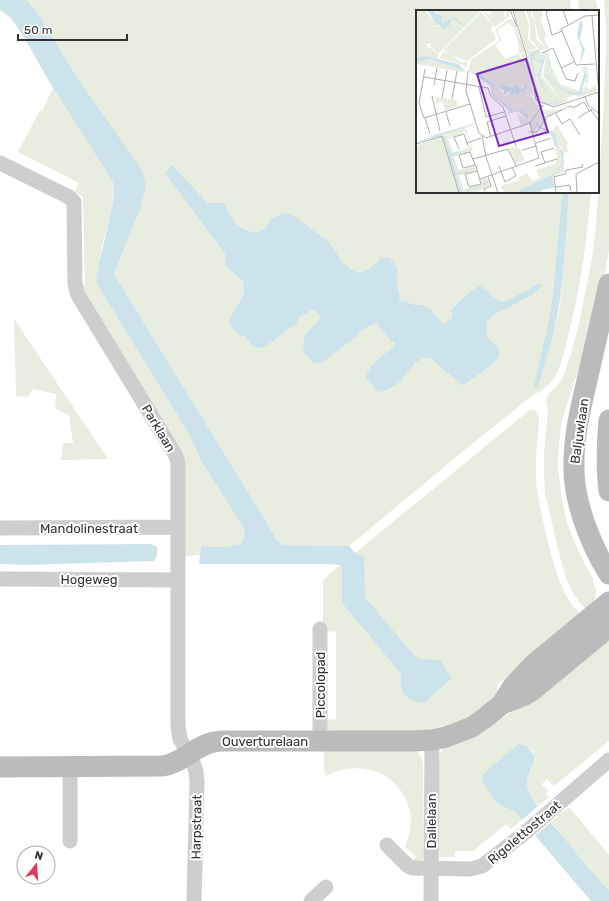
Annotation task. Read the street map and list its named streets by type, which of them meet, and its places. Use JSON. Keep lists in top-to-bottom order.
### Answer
{
  "streets": {
    "street": [
      "Parklaan",
      "Baljuwlaan",
      "Mandolinestraat",
      "Hogeweg",
      "Piccolopad",
      "Ouverturelaan",
      "Dallelaan",
      "Harpstraat",
      "Rigolettostraat"
    ]
  },
  "crossings": [
    ["Parklaan", "Mandolinestraat"],
    ["Parklaan", "Hogeweg"],
    ["Parklaan", "Ouverturelaan"],
    ["Parklaan", "Harpstraat"],
    ["Piccolopad", "Ouverturelaan"],
    ["Ouverturelaan", "Dallelaan"],
    ["Ouverturelaan", "Harpstraat"],
    ["Dallelaan", "Rigolettostraat"]
  ],
  "scale_bar": "50 m",
  "north": "top"
}
